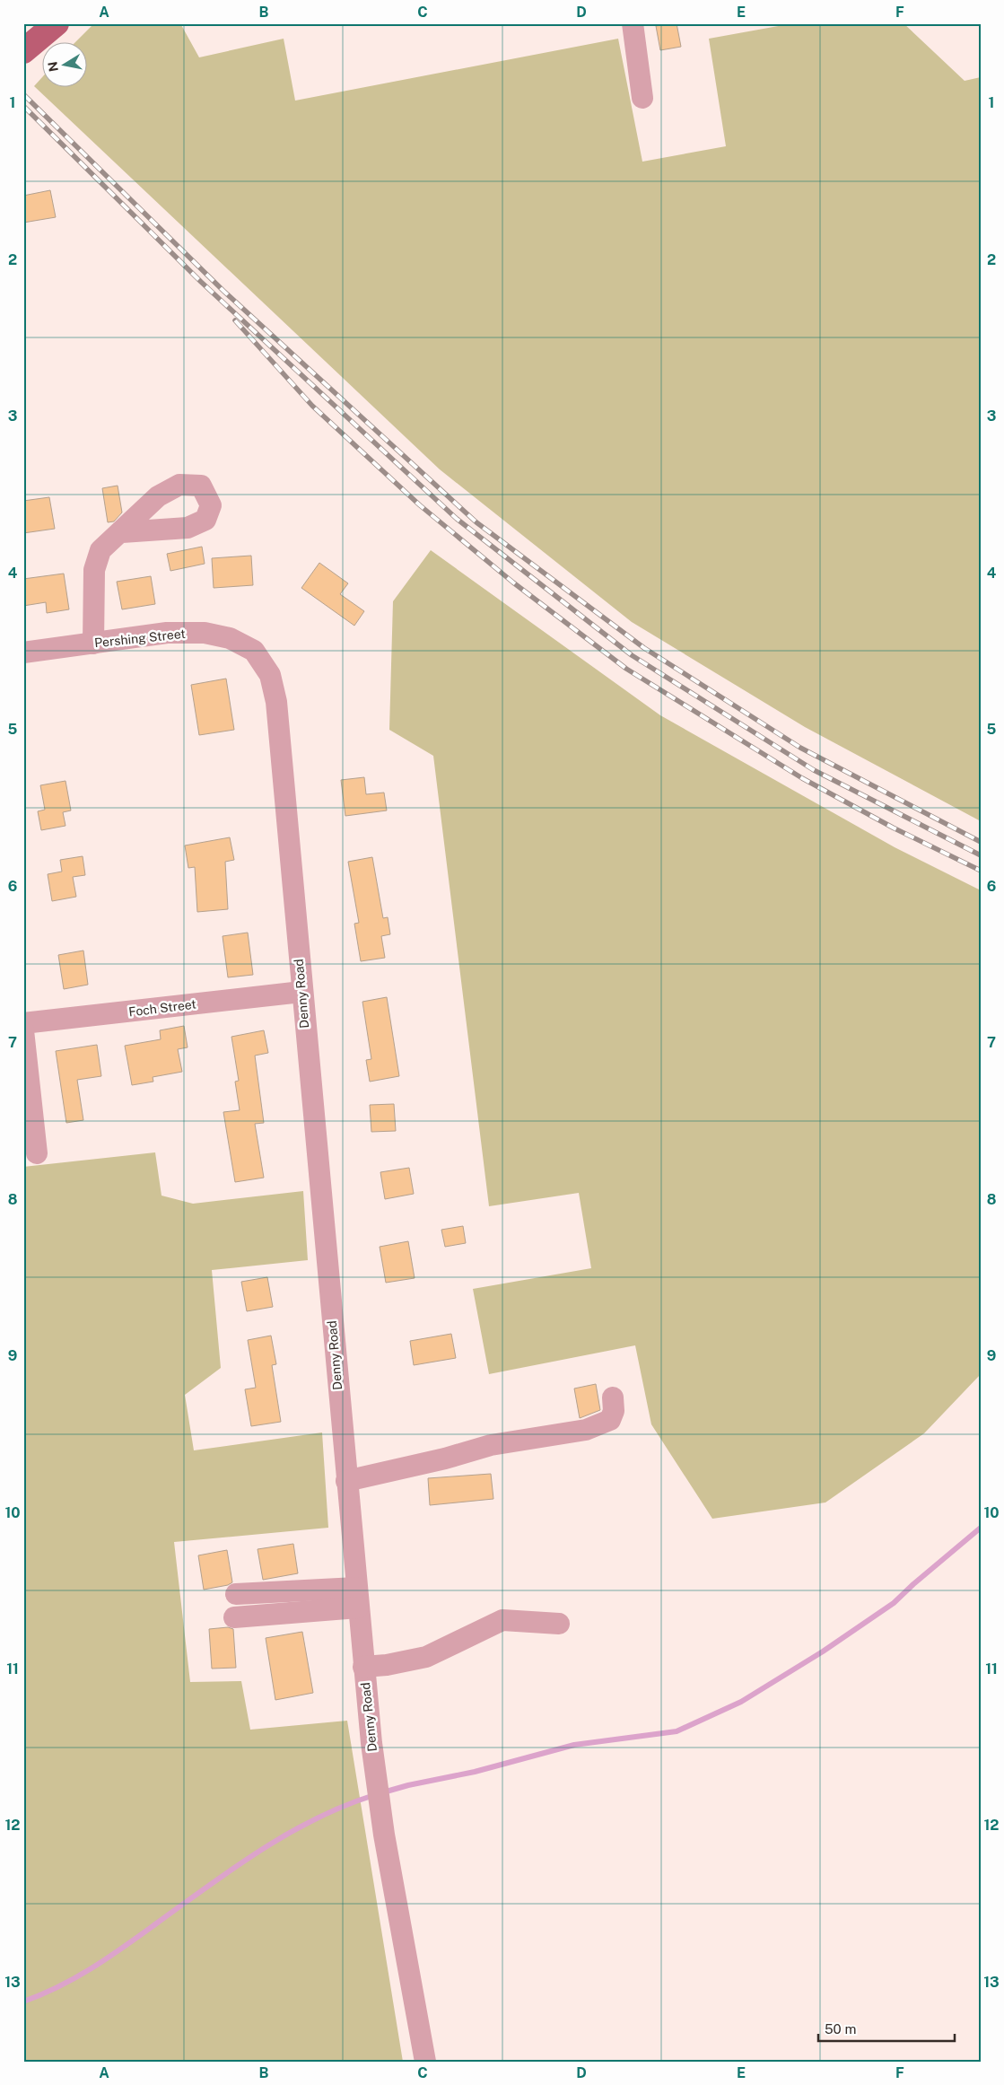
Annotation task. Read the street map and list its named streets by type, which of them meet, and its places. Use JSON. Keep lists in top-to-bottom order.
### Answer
{
  "streets": {
    "street": ["Pershing Street", "Denny Road", "Foch Street"]
  },
  "crossings": [
    ["Pershing Street", "Denny Road"],
    ["Denny Road", "Foch Street"]
  ],
  "scale_bar": "50 m",
  "north": "left",
  "grid": {
    "columns": [
      "A",
      "B",
      "C",
      "D",
      "E",
      "F"
    ],
    "rows": [
      "1",
      "2",
      "3",
      "4",
      "5",
      "6",
      "7",
      "8",
      "9",
      "10",
      "11",
      "12",
      "13"
    ]
  }
}
